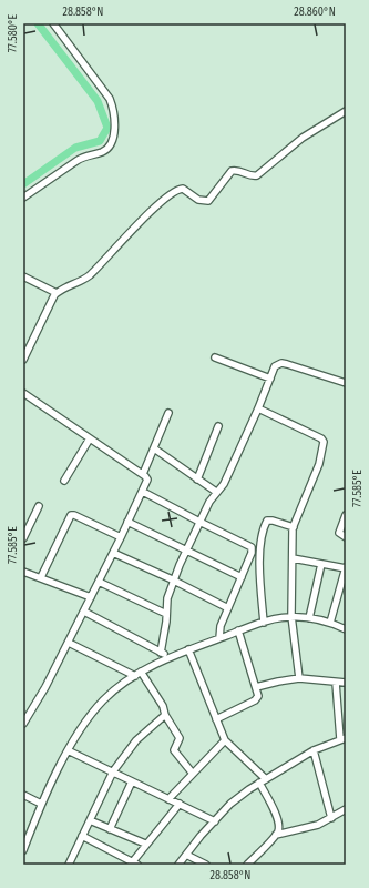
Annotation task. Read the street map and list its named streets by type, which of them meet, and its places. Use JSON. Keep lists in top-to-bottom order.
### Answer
{
  "coordinates": [
    "28.858°N",
    "28.860°N",
    "77.580°E",
    "77.585°E"
  ]
}
